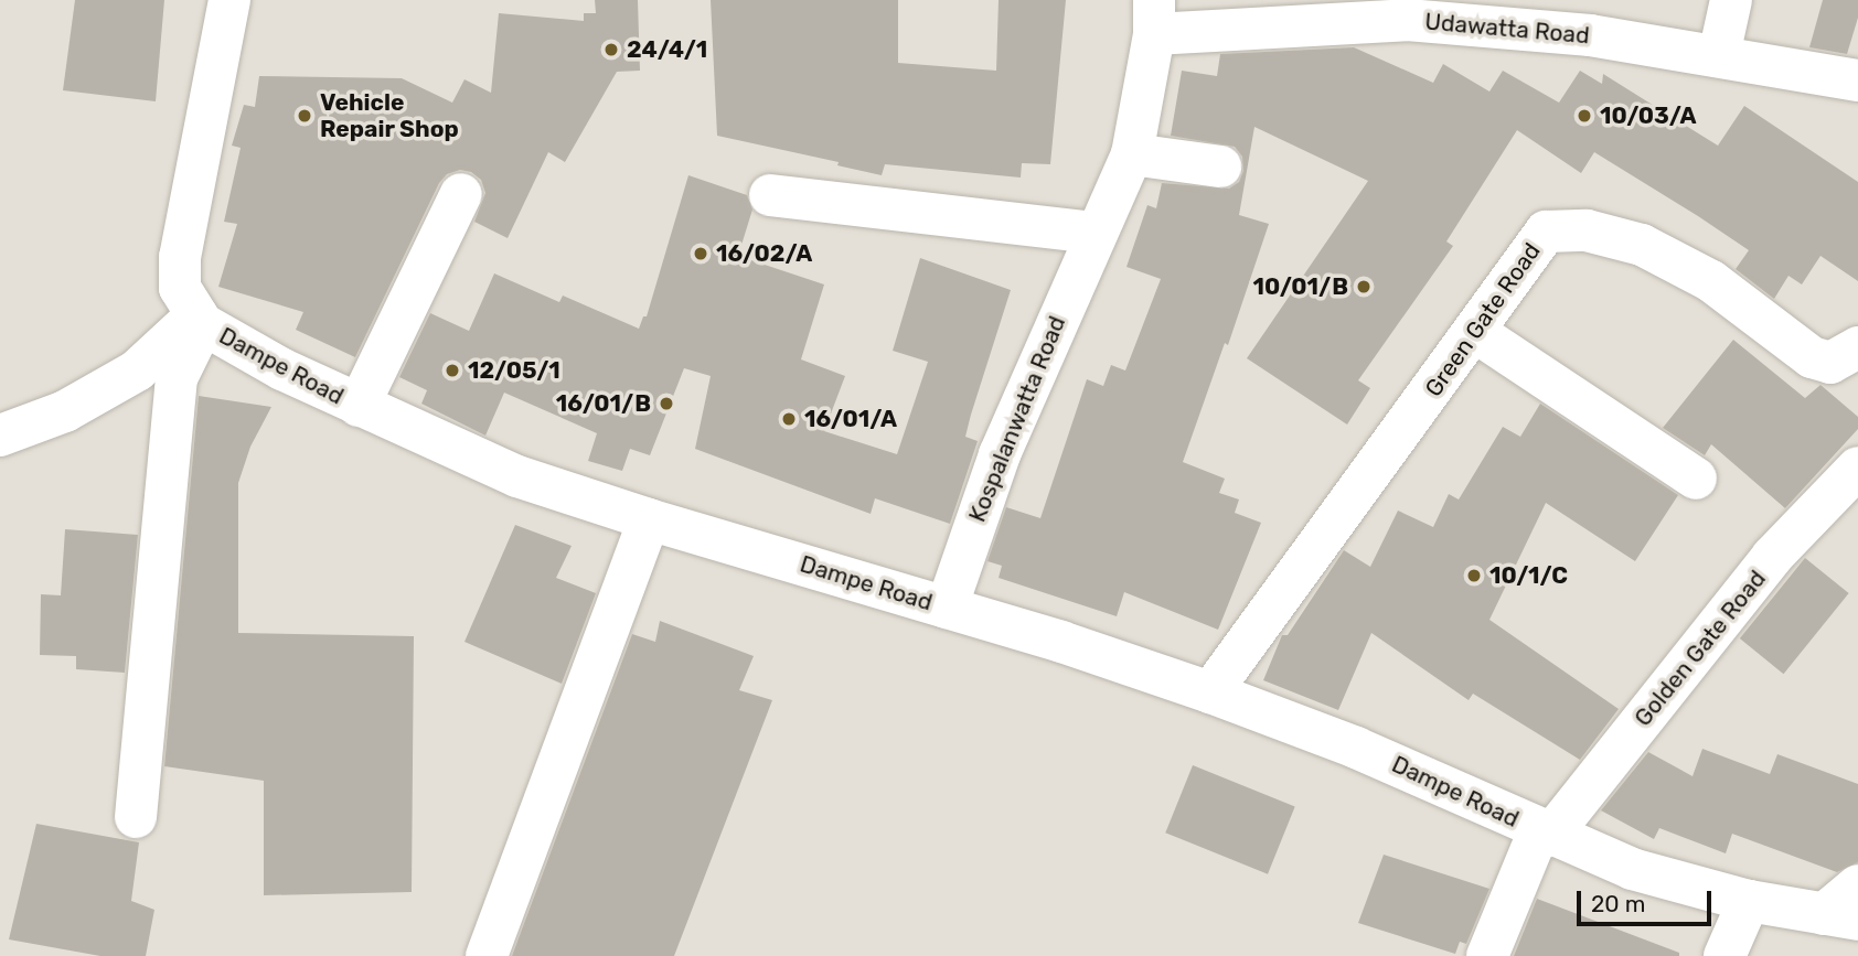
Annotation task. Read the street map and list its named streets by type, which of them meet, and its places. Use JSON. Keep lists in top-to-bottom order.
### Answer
{
  "streets": {
    "street": [
      "Udawatta Road",
      "Green Gate Road",
      "Dampe Road",
      "Kospalanwatta Road",
      "Golden Gate Road"
    ]
  },
  "crossings": [
    ["Udawatta Road", "Kospalanwatta Road"],
    ["Green Gate Road", "Dampe Road"],
    ["Dampe Road", "Kospalanwatta Road"],
    ["Dampe Road", "Golden Gate Road"]
  ],
  "places": [
    "24/4/1",
    "Vehicle Repair Shop",
    "10/03/A",
    "16/02/A",
    "10/01/B",
    "12/05/1",
    "16/01/B",
    "16/01/A",
    "10/1/C"
  ],
  "scale_bar": "20 m"
}
